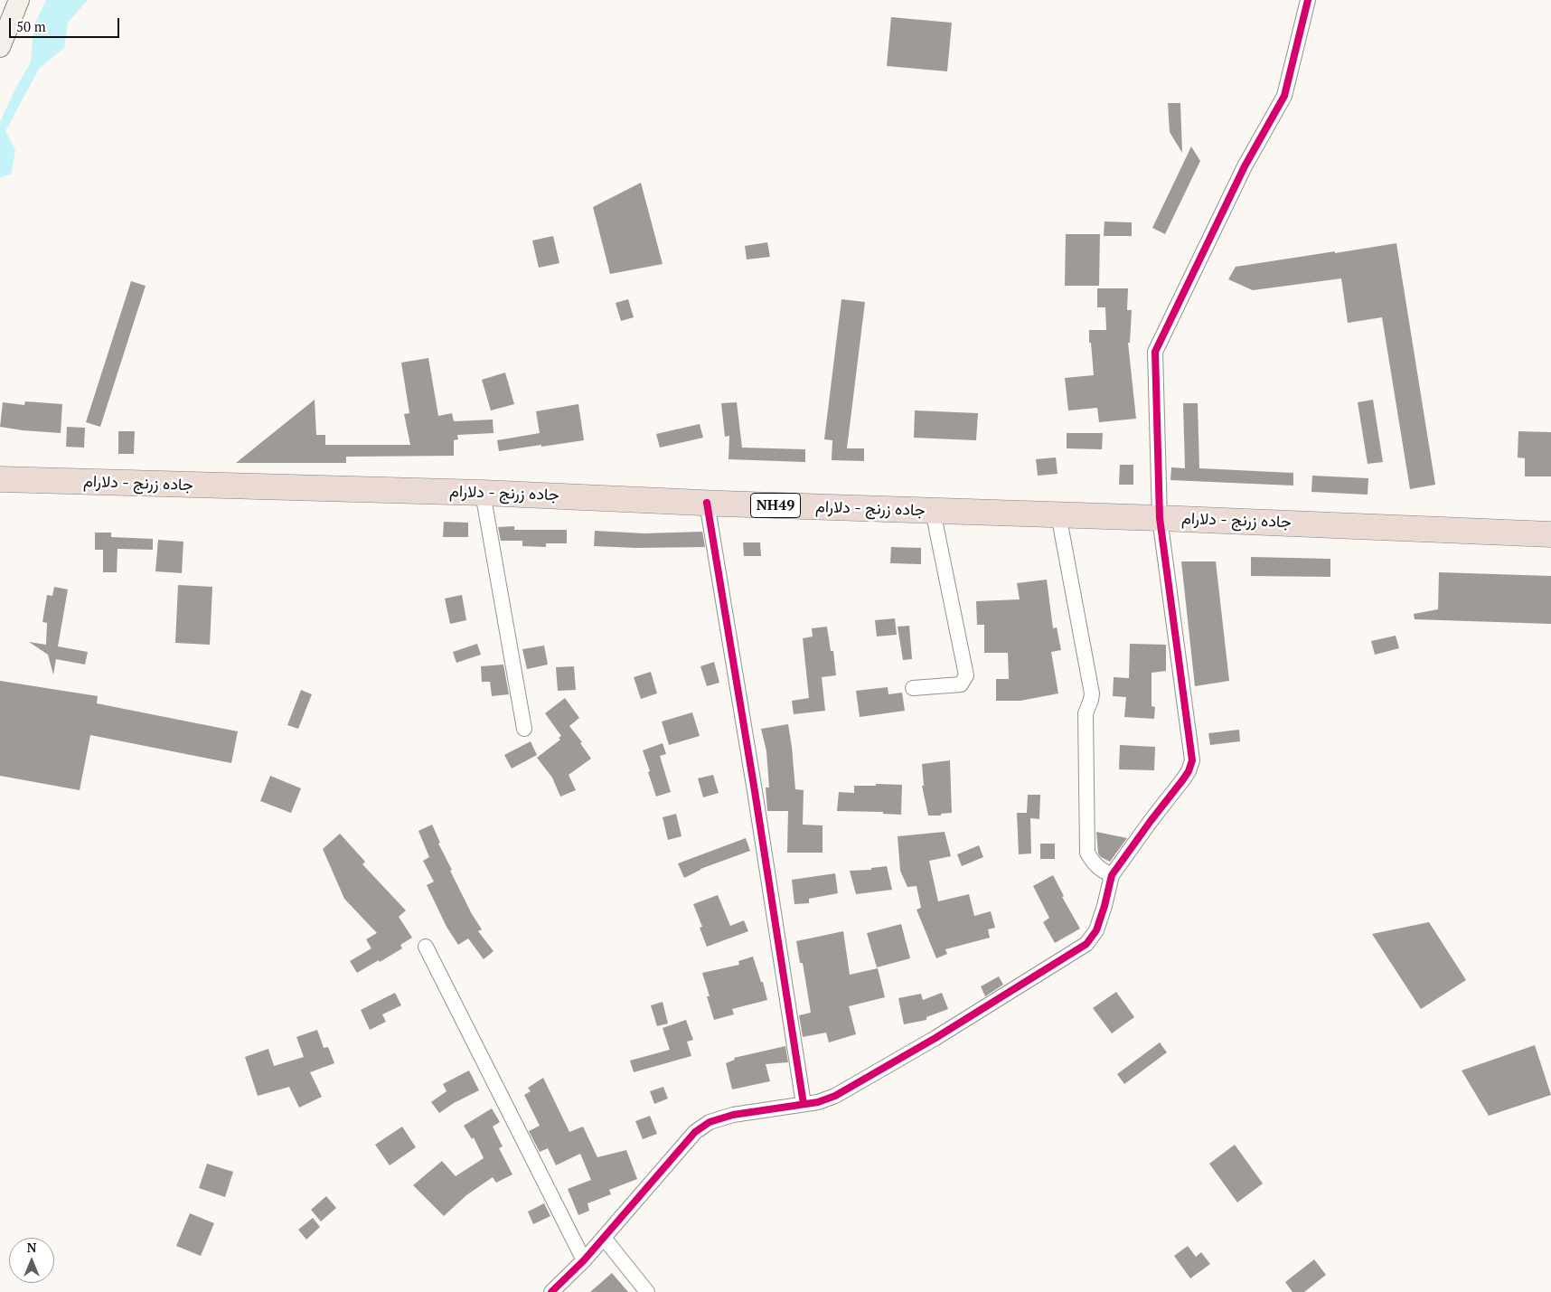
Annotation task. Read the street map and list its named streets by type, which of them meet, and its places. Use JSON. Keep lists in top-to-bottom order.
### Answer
{
  "streets": {
    "highway": ["جاده زرنج - دلارام", "NH49"]
  },
  "scale_bar": "50 m",
  "north": "top"
}
